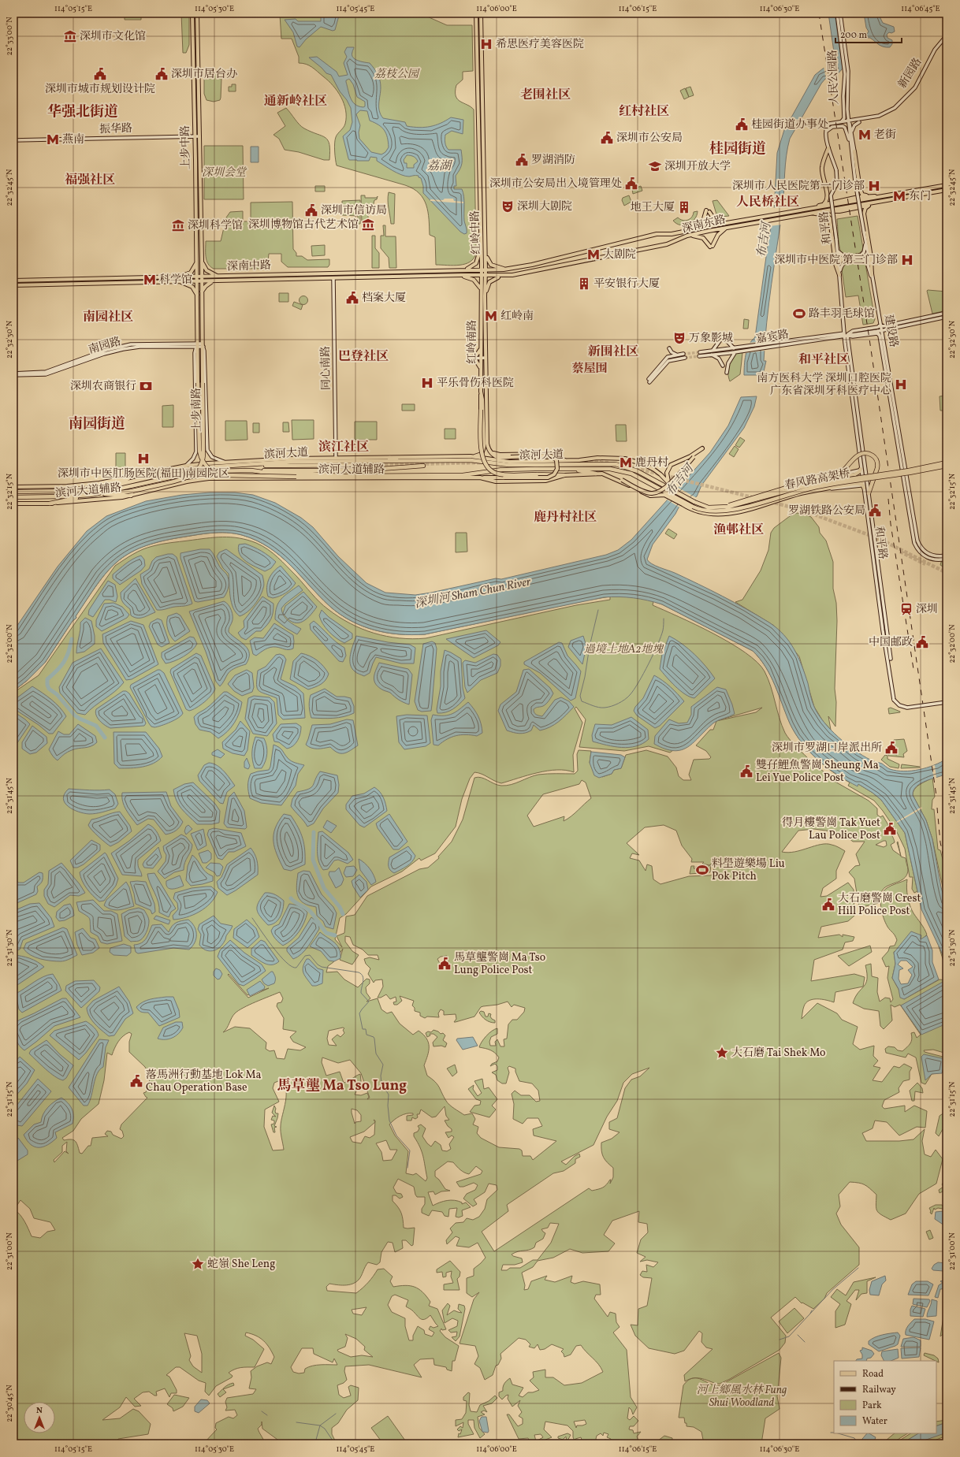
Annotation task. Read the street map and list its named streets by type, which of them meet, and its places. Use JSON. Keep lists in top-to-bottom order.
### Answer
{
  "streets": {
    "highway": ["滨河大道", "春风路高架桥"],
    "main road": [
      "新园路",
      "人民公园路",
      "振华路",
      "上步中路",
      "深南东路",
      "和平路",
      "红岭中路",
      "深南中路",
      "建设路",
      "嘉宾路",
      "红岭南路",
      "南园路",
      "同心南路",
      "上步南路",
      "滨河大道辅路"
    ]
  },
  "crossings": [
    ["新园路", "人民公园路"],
    ["新园路", "建设路"],
    ["人民公园路", "和平路"],
    ["人民公园路", "建设路"],
    ["振华路", "上步中路"],
    ["上步中路", "深南中路"],
    ["上步中路", "上步南路"],
    ["深南东路", "红岭中路"],
    ["深南东路", "深南中路"],
    ["和平路", "嘉宾路"],
    ["和平路", "滨河大道辅路"],
    ["红岭中路", "深南中路"],
    ["红岭中路", "红岭南路"],
    ["红岭中路", "滨河大道辅路"],
    ["深南中路", "红岭南路"],
    ["深南中路", "同心南路"],
    ["深南中路", "上步南路"],
    ["建设路", "嘉宾路"],
    ["红岭南路", "滨河大道辅路"],
    ["南园路", "上步南路"],
    ["同心南路", "滨河大道辅路"],
    ["上步南路", "滨河大道辅路"],
    ["滨河大道", "滨河大道辅路"],
    ["滨河大道", "春风路高架桥"],
    ["滨河大道辅路", "春风路高架桥"]
  ],
  "districts": [
    "老围社区",
    "通新岭社区",
    "华强北街道",
    "红村社区",
    "桂园街道",
    "福强社区",
    "人民桥社区",
    "南园社区",
    "新围社区",
    "巴登社区",
    "和平社区",
    "蔡屋围",
    "南园街道",
    "滨江社区",
    "鹿丹村社区",
    "渔邨社区",
    "馬草壟 Ma Tso Lung"
  ],
  "water": ["荔湖", "布吉河", "深圳河 Sham Chun River"],
  "parks": [
    "荔枝公园",
    "深圳会堂",
    "過境土地A2地塊",
    "河上鄉風水林 Fung Shui Woodland"
  ],
  "places": {
    "museum": ["深圳市文化馆", "深圳博物馆古代艺术馆", "深圳科学馆"],
    "hospital": [
      "希思医疗美容医院",
      "深圳市人民医院第一门诊部",
      "深圳市中医院 第三门诊部",
      "平乐骨伤科医院",
      "南方医科大学 深圳口腔医院 广东省深圳牙科医疗中心",
      "深圳市中医肛肠医院(福田)南园院区"
    ],
    "public building": [
      "深圳市城市规划设计院",
      "深圳市居台办",
      "桂园街道办事处",
      "深圳市公安局",
      "罗湖消防",
      "深圳市公安局出入境管理处",
      "深圳市信访局",
      "档案大厦",
      "罗湖铁路公安局",
      "中国邮政",
      "深圳市罗湖口岸派出所",
      "雙孖鯉魚警崗 Sheung Ma Lei Yue Police Post",
      "得月樓警崗 Tak Yuet Lau Police Post",
      "大石磨警崗 Crest Hill Police Post",
      "馬草壟警崗 Ma Tso Lung Police Post",
      "落馬洲行動基地 Lok Ma Chau Operation Base"
    ],
    "metro station": [
      "老街",
      "燕南",
      "东门",
      "大剧院",
      "科学馆",
      "红岭南",
      "鹿丹村"
    ],
    "school or university": ["深圳开放大学"],
    "theatre": ["深圳大剧院", "万象影城"],
    "building": ["地王大厦", "平安银行大厦"],
    "sports": ["路丰羽毛球馆", "料壆遊樂場 Liu Pok Pitch"],
    "bank": ["深圳农商银行"],
    "station": ["深圳"],
    "place": ["大石磨 Tai Shek Mo", "蛇嶺 She Leng"]
  },
  "legend": [
    "Road",
    "Railway",
    "Park",
    "Water"
  ],
  "scale_bar": "200 m",
  "north": "top",
  "coordinates": [
    "114°05'15\"E",
    "114°05'30\"E",
    "114°05'45\"E",
    "114°06'00\"E",
    "114°06'15\"E",
    "114°06'30\"E",
    "114°06'45\"E",
    "22°33'00\"N",
    "22°32'45\"N",
    "22°32'30\"N",
    "22°32'15\"N",
    "22°32'00\"N",
    "22°31'45\"N",
    "22°31'30\"N",
    "22°31'15\"N",
    "22°31'00\"N",
    "22°30'45\"N"
  ]
}
